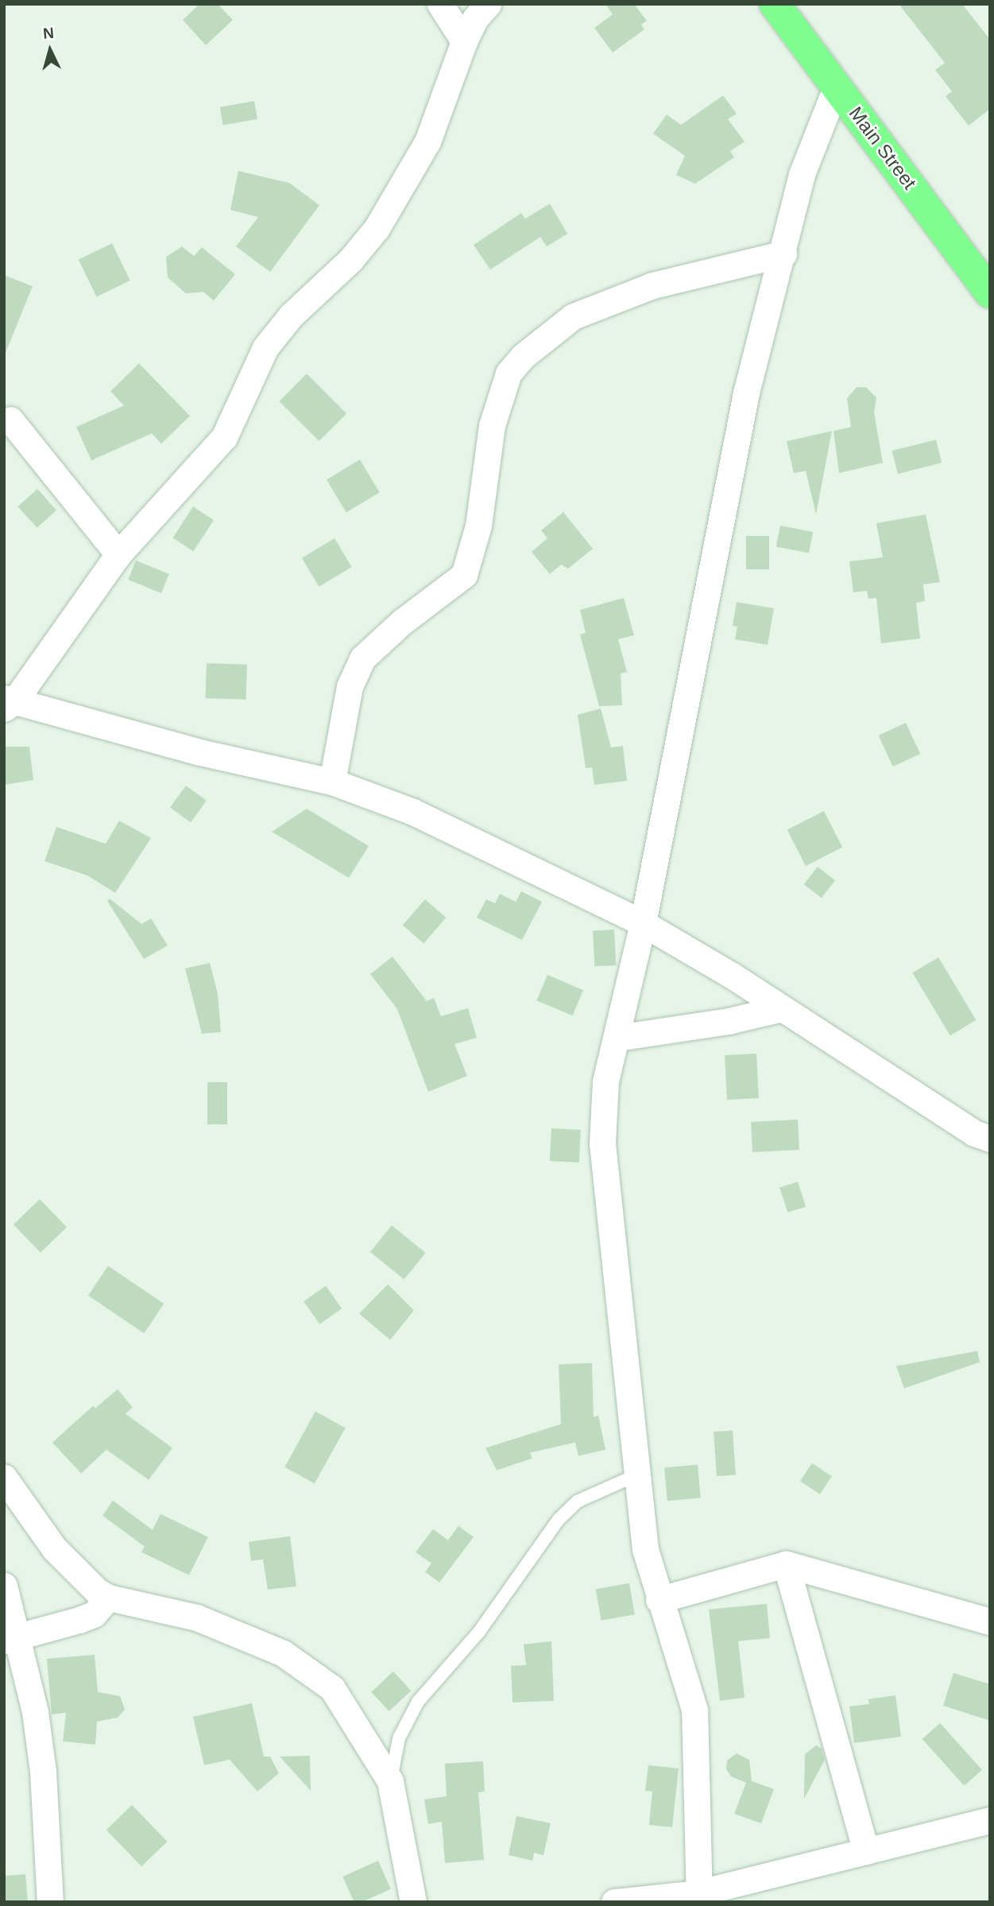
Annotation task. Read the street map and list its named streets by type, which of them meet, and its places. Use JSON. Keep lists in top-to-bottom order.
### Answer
{
  "streets": {
    "highway": ["Main Street"]
  },
  "north": "top"
}
